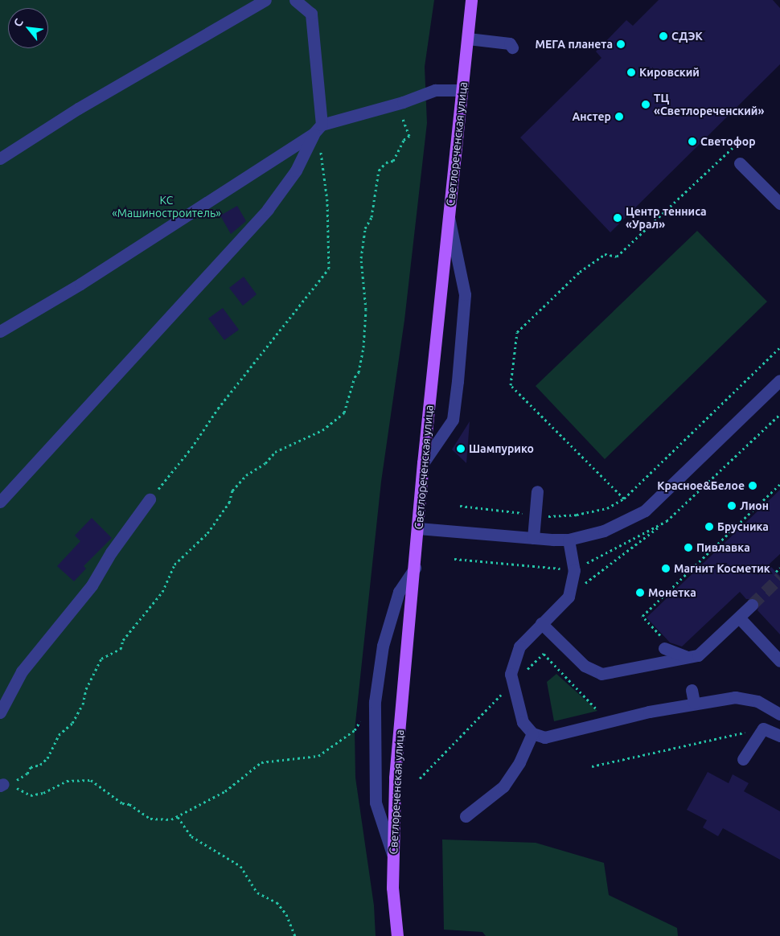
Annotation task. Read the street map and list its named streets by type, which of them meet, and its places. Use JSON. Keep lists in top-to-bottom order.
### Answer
{
  "streets": {
    "main road": ["Светлореченская улица"]
  },
  "parks": ["КС «Машиностроитель»"],
  "places": [
    "СДЭК",
    "МЕГА планета",
    "Кировский",
    "ТЦ «Светлореченский»",
    "Анстер",
    "Светофор",
    "Центр тенниса «Урал»",
    "Шампурико",
    "Красное&Белое",
    "Лион",
    "Брусника",
    "Пивлавка",
    "Магнит Косметик",
    "Монетка"
  ],
  "north": "top left"
}
